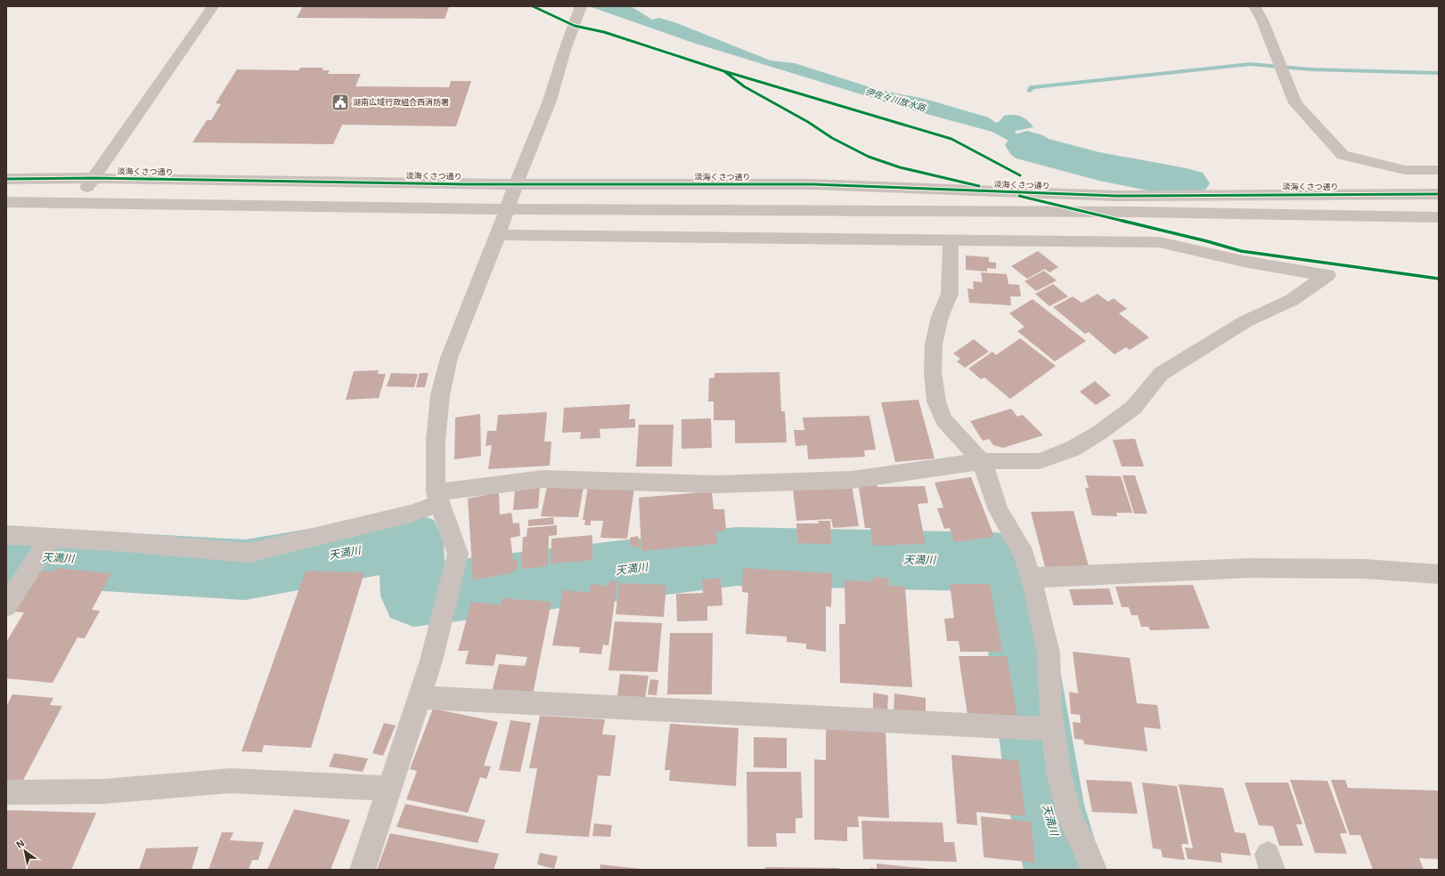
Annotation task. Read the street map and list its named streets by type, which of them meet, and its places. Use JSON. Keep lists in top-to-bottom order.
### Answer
{
  "streets": {
    "street": ["淡海くさつ通り"]
  },
  "water": ["伊佐々川放水路", "天満川"],
  "places": {
    "public building": ["湖南広域行政組合西消防署"]
  },
  "north": "top left"
}
